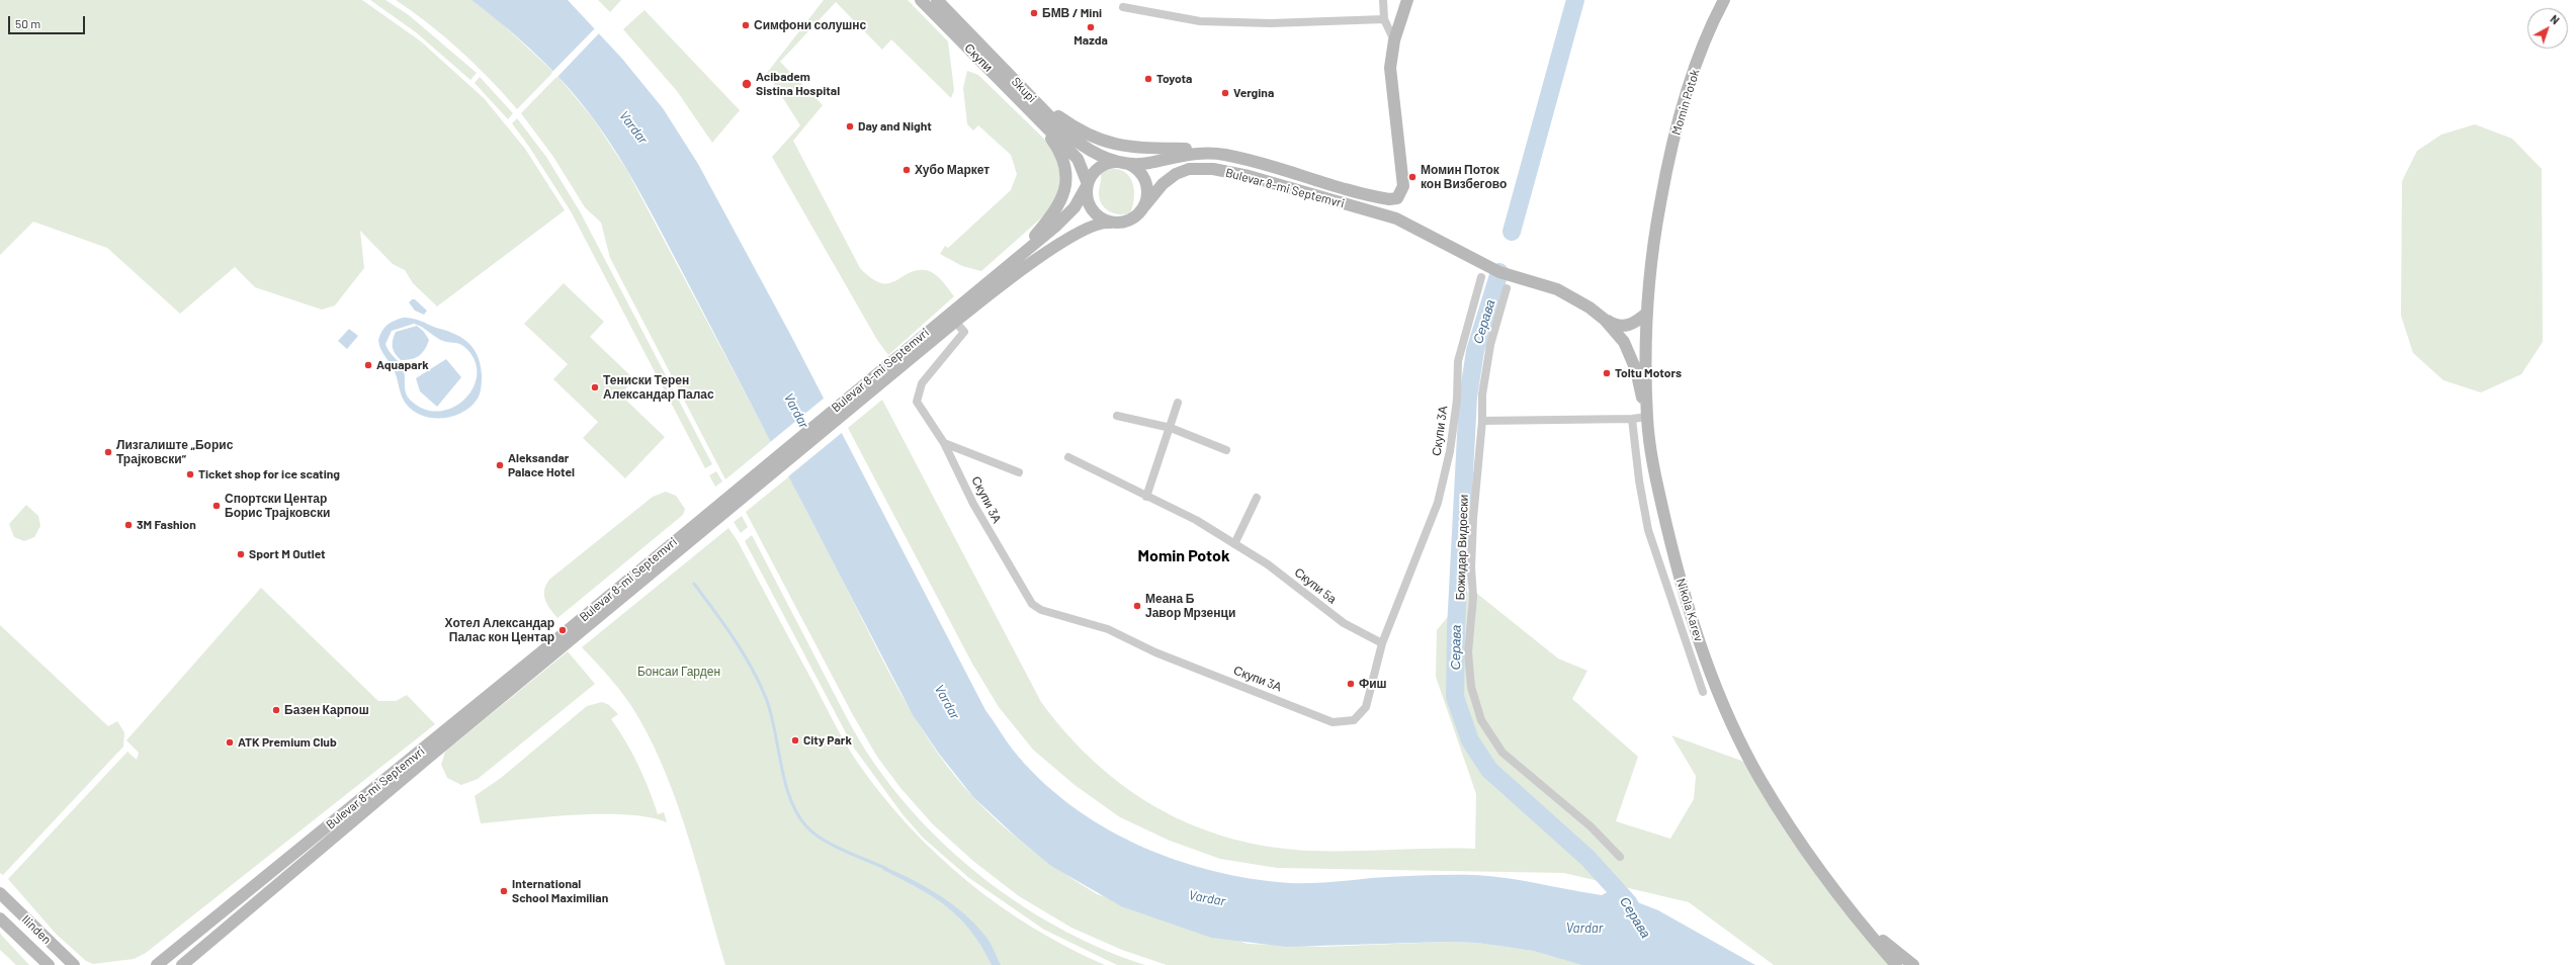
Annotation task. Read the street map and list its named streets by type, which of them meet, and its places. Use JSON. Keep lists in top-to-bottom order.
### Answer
{
  "streets": {
    "street": [
      "Скупи",
      "Skupi",
      "Momin Potok",
      "Bulevar 8-mi Septemvri",
      "Скупи 3А",
      "Божидар Видоески",
      "Скупи 5а",
      "Nikola Karev",
      "Ilinden"
    ]
  },
  "crossings": [
    ["Скупи", "Skupi"],
    ["Skupi", "Bulevar 8-mi Septemvri"],
    ["Momin Potok", "Nikola Karev"],
    ["Bulevar 8-mi Septemvri", "Скупи 3А"],
    ["Скупи 3А", "Скупи 5а"]
  ],
  "districts": ["Momin Potok"],
  "water": ["Vardar", "Серава"],
  "parks": ["Бонсаи Гарден"],
  "places": [
    "БМВ / Mini",
    "Симфони солушнс",
    "Mazda",
    "Toyota",
    "Acibadem Sistina Hospital",
    "Vergina",
    "Day and Night",
    "Хубо Маркет",
    "Момин Поток кон Визбегово",
    "Aquapark",
    "Toltu Motors",
    "Тениски Терен Александар Палас",
    "Лизгалиште „Борис Трајковски“",
    "Aleksandar Palace Hotel",
    "Ticket shop for ice scating",
    "Спортски Центар Борис Трајковски",
    "3M Fashion",
    "Sport M Outlet",
    "Меана Б Јавор Мрзенци",
    "Хотел Александар Палас кон Центар",
    "Фиш",
    "Базен Карпош",
    "City Park",
    "ATK Premium Club",
    "International School Maximilian"
  ],
  "scale_bar": "50 m",
  "north": "top right"
}
